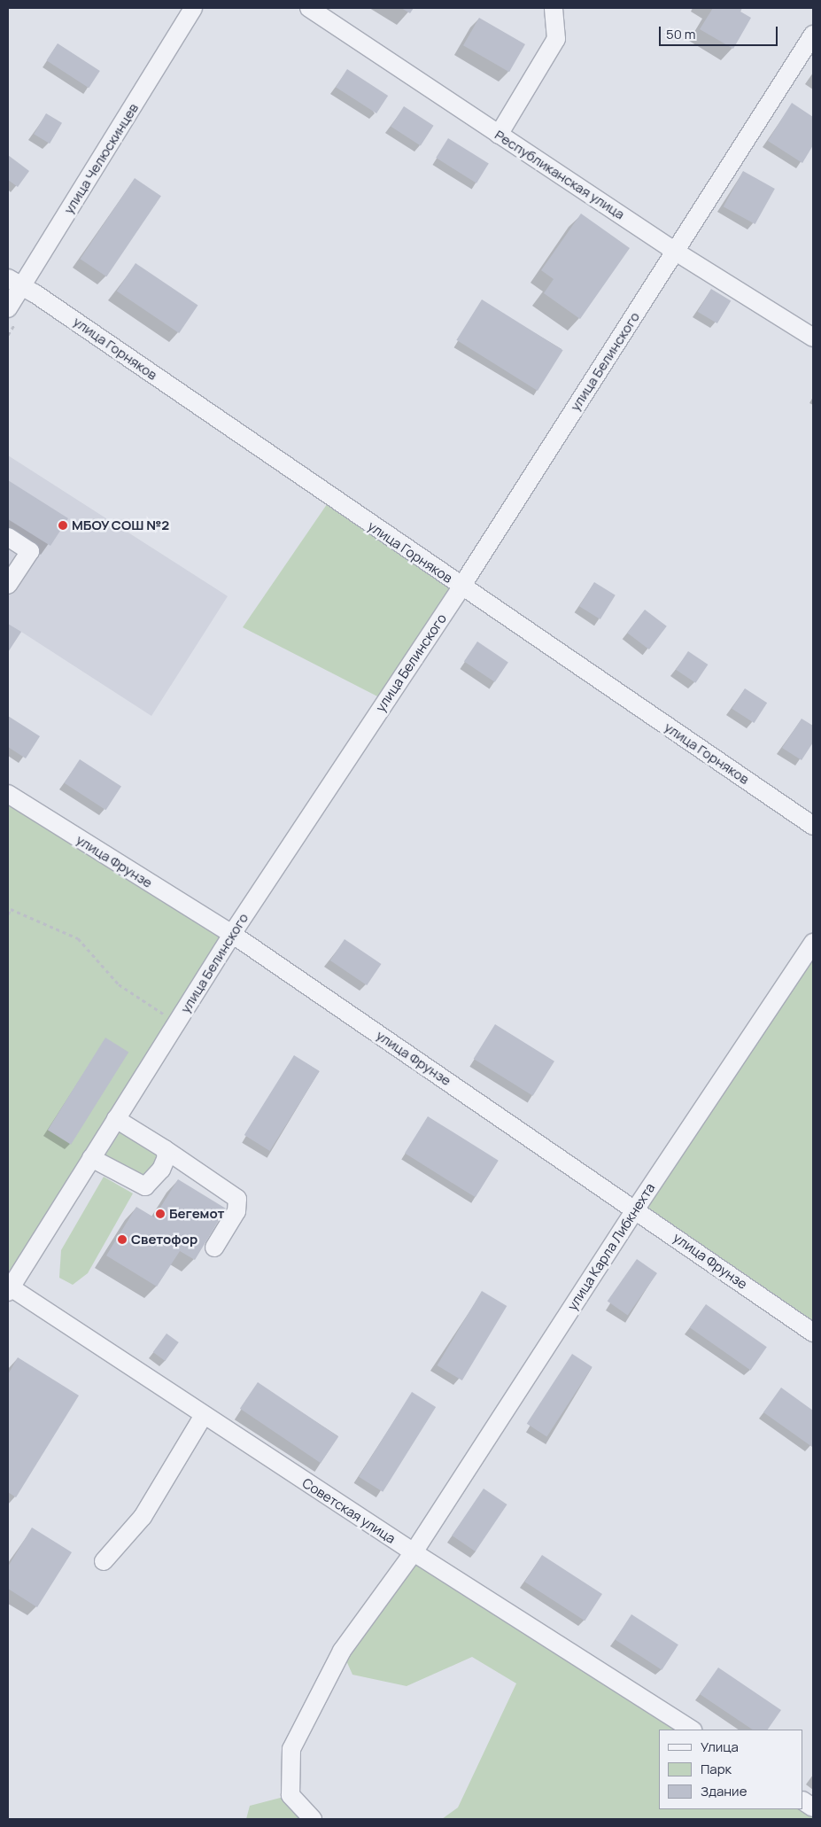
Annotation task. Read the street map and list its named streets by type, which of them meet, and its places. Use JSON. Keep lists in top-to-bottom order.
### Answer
{
  "streets": {
    "street": [
      "улица Челюскинцев",
      "Республиканская улица",
      "улица Горняков",
      "улица Белинского",
      "улица Фрунзе",
      "улица Карла Либкнехта",
      "Советская улица"
    ]
  },
  "crossings": [
    ["улица Челюскинцев", "улица Горняков"],
    ["Республиканская улица", "улица Белинского"],
    ["улица Горняков", "улица Белинского"],
    ["улица Белинского", "улица Фрунзе"],
    ["улица Белинского", "Советская улица"],
    ["улица Фрунзе", "улица Карла Либкнехта"],
    ["улица Карла Либкнехта", "Советская улица"]
  ],
  "places": ["МБОУ СОШ №2", "Бегемот", "Светофор"],
  "legend": ["Улица", "Парк", "Здание"],
  "scale_bar": "50 m"
}
